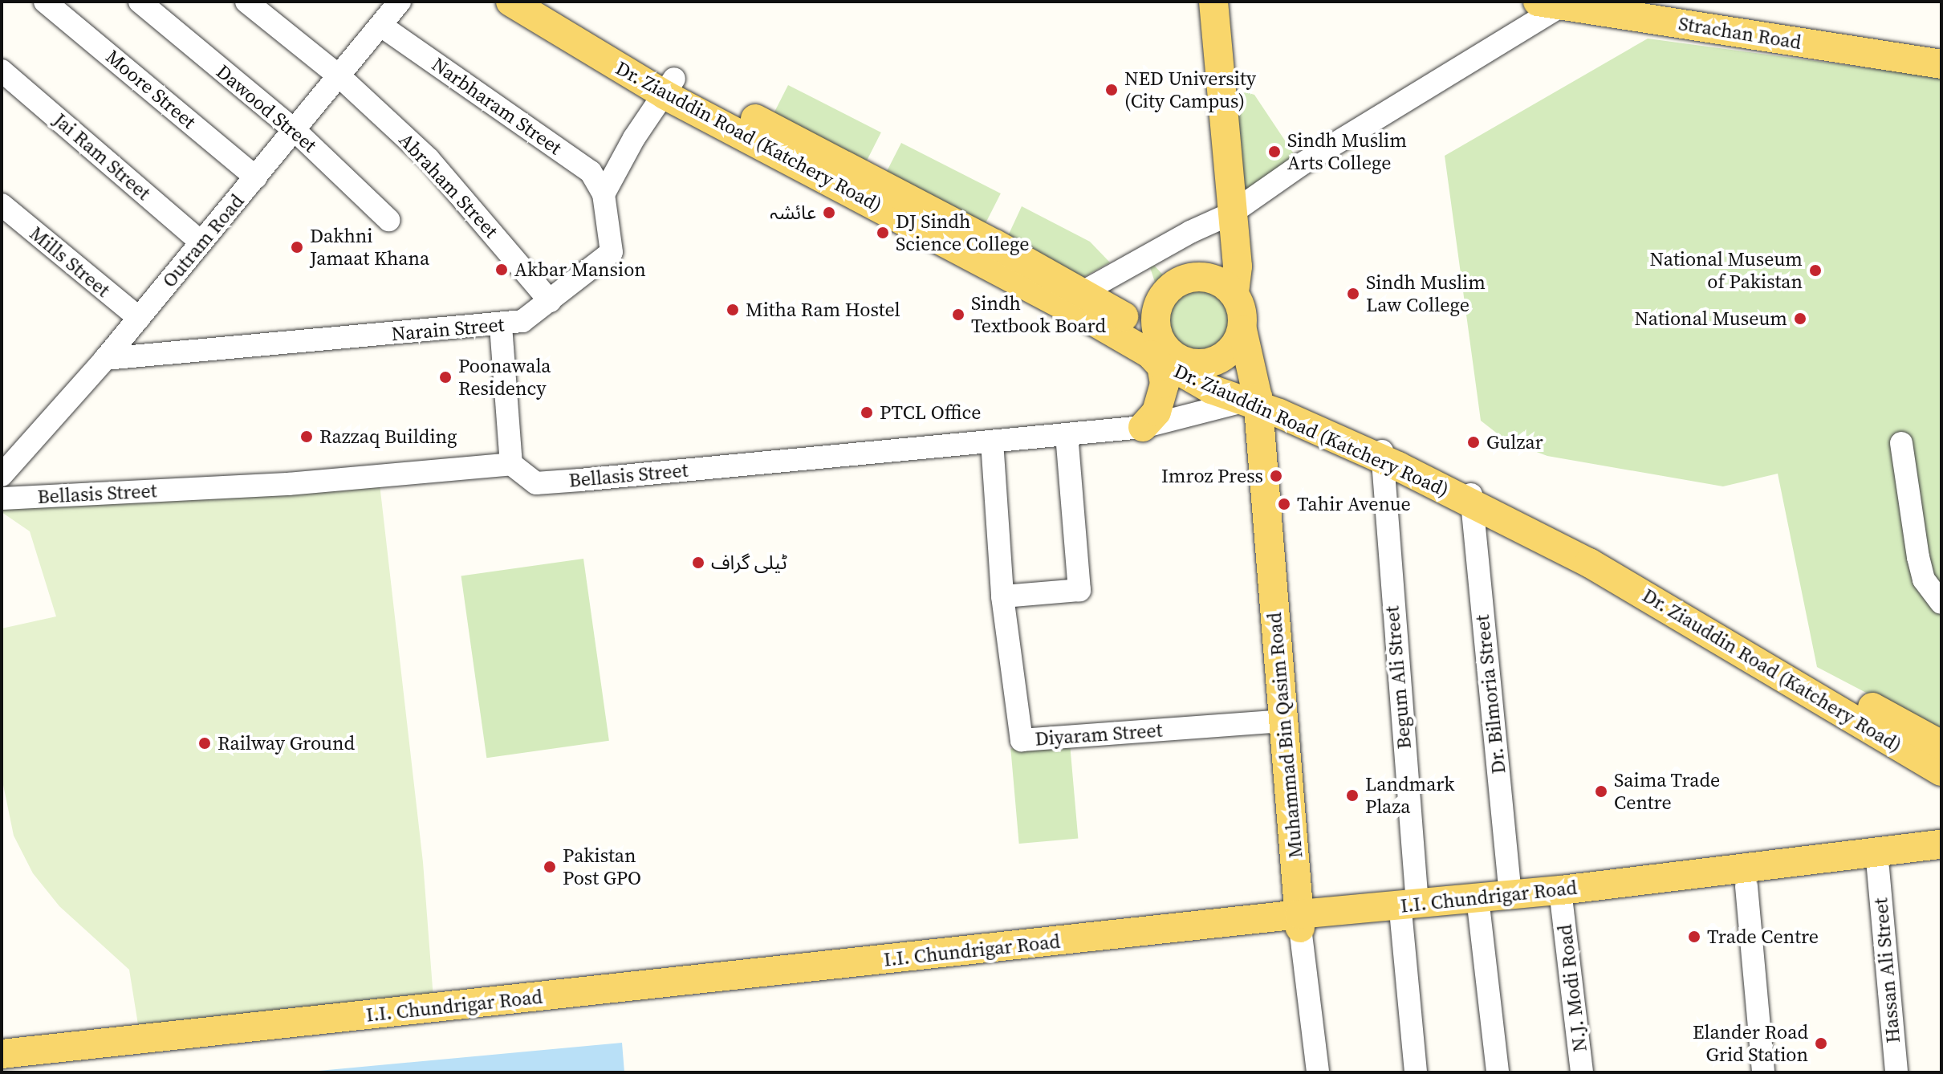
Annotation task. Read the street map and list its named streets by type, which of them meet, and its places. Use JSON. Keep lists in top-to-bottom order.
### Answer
{
  "streets": {
    "main road": [
      "Strachan Road",
      "Dr. Ziauddin Road (Katchery Road)",
      "Muhammad Bin Qasim Road",
      "I.I. Chundrigar Road"
    ],
    "street": [
      "Moore Street",
      "Narbharam Street",
      "Dawood Street",
      "Jai Ram Street",
      "Abraham Street",
      "Outram Road",
      "Mills Street",
      "Narain Street",
      "Bellasis Street",
      "Begum Ali Street",
      "Dr. Bilmoria Street",
      "Diyaram Street",
      "Hassan Ali Street",
      "N.J. Modi Road"
    ]
  },
  "crossings": [
    ["Moore Street", "Outram Road"],
    ["Narbharam Street", "Outram Road"],
    ["Narbharam Street", "Narain Street"],
    ["Dawood Street", "Outram Road"],
    ["Dr. Ziauddin Road (Katchery Road)", "Bellasis Street"],
    ["Dr. Ziauddin Road (Katchery Road)", "Begum Ali Street"],
    ["Dr. Ziauddin Road (Katchery Road)", "Dr. Bilmoria Street"],
    ["Dr. Ziauddin Road (Katchery Road)", "Muhammad Bin Qasim Road"],
    ["Jai Ram Street", "Outram Road"],
    ["Abraham Street", "Outram Road"],
    ["Abraham Street", "Narain Street"],
    ["Outram Road", "Mills Street"],
    ["Outram Road", "Narain Street"],
    ["Bellasis Street", "Muhammad Bin Qasim Road"],
    ["Begum Ali Street", "I.I. Chundrigar Road"],
    ["Dr. Bilmoria Street", "I.I. Chundrigar Road"],
    ["Diyaram Street", "Muhammad Bin Qasim Road"],
    ["Muhammad Bin Qasim Road", "I.I. Chundrigar Road"],
    ["I.I. Chundrigar Road", "Hassan Ali Street"],
    ["I.I. Chundrigar Road", "N.J. Modi Road"]
  ],
  "places": [
    "NED University (City Campus)",
    "Sindh Muslim Arts College",
    "عائشہ",
    "DJ Sindh Science College",
    "Dakhni Jamaat Khana",
    "Akbar Mansion",
    "National Museum of Pakistan",
    "Sindh Muslim Law College",
    "Mitha Ram Hostel",
    "Sindh Textbook Board",
    "National Museum",
    "Poonawala Residency",
    "PTCL Office",
    "Razzaq Building",
    "Gulzar",
    "Imroz Press",
    "Tahir Avenue",
    "ٹیلی گراف",
    "Railway Ground",
    "Saima Trade Centre",
    "Landmark Plaza",
    "Pakistan Post GPO",
    "Trade Centre",
    "Elander Road Grid Station"
  ]
}
